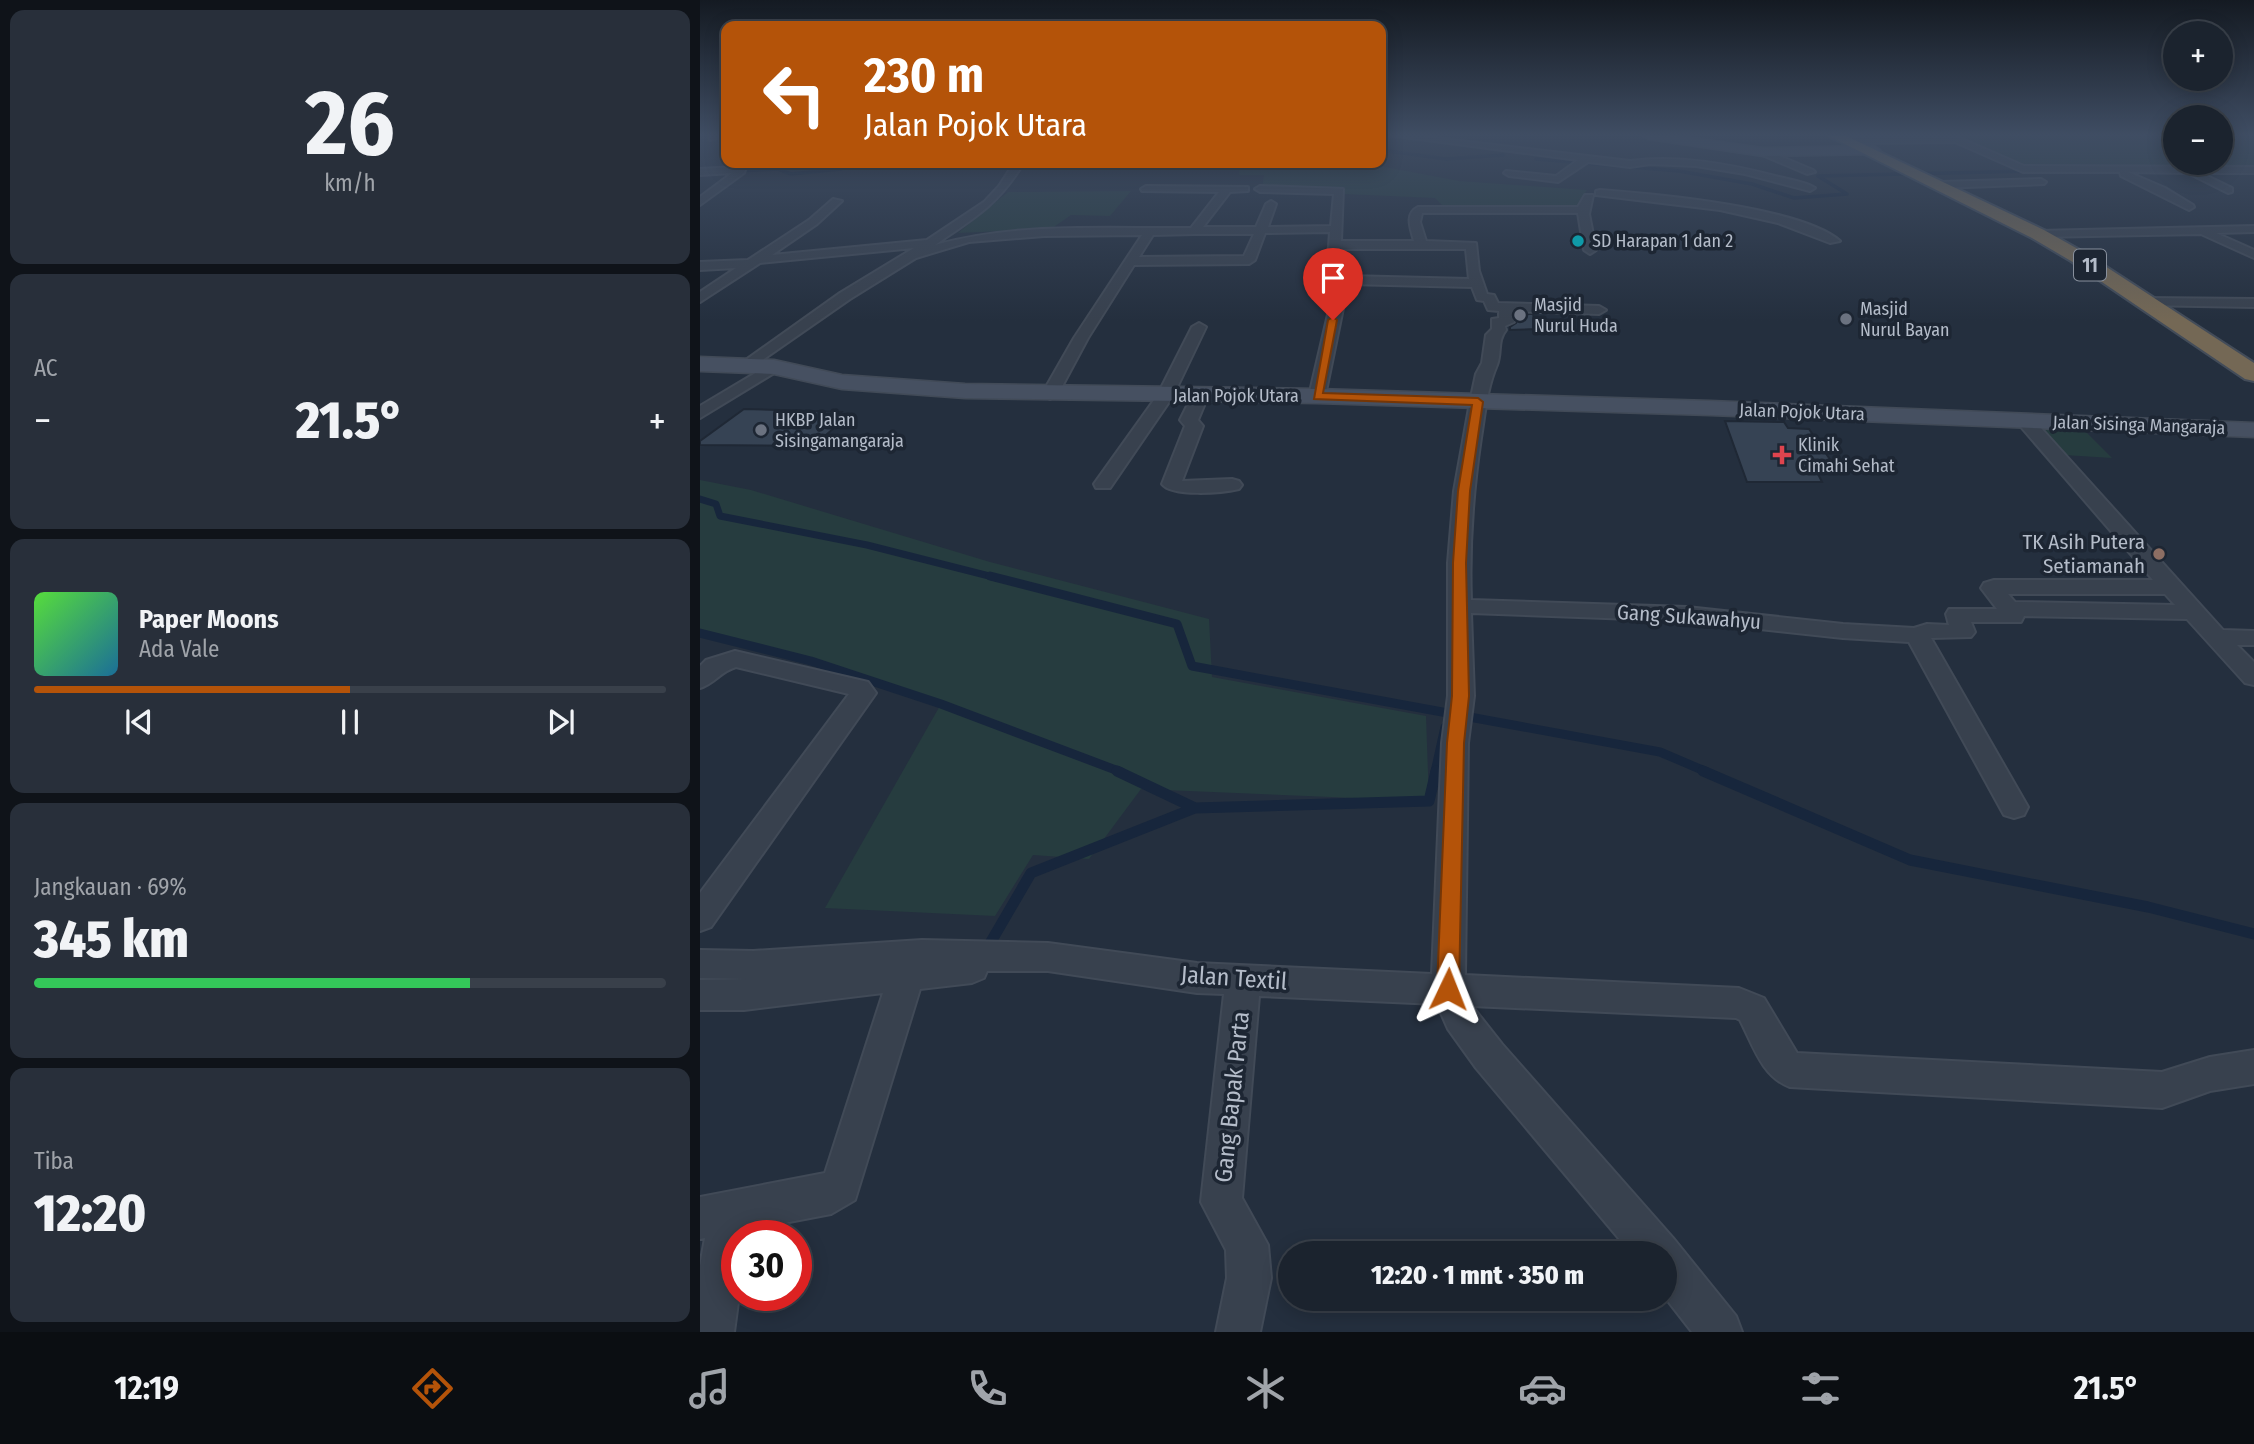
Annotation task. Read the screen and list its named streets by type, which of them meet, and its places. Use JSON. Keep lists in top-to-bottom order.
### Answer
{
  "streets": {
    "highway": ["11"],
    "main road": ["Jalan Pojok Utara", "Jalan Sisinga Mangaraja"],
    "street": ["Gang Sukawahyu", "Jalan Textil", "Gang Bapak Parta"]
  },
  "crossings": [
    ["Jalan Pojok Utara", "Jalan Sisinga Mangaraja"],
    ["Jalan Textil", "Gang Bapak Parta"]
  ],
  "places": {
    "other": [
      "SD Harapan 1 dan 2",
      "Masjid Nurul Huda",
      "Masjid Nurul Bayan",
      "HKBP Jalan Sisingamangaraja",
      "TK Asih Putera Setiamanah"
    ],
    "health": ["Klinik Cimahi Sehat"]
  },
  "page": {
    "tile": [
      ["26", "km/h"],
      "AC",
      ["Jangkauan · 69%", "345 km"],
      ["Tiba", "12:20"]
    ],
    "map_buttons": ["+", "−"],
    "turn": ["230 m", "Jalan Pojok Utara"],
    "heat": ["−", "21.5°", "+"],
    "song": ["Paper Moons", "Ada Vale"],
    "limit": "30",
    "trip": "12:20 · 1 mnt · 350 m",
    "tabs": ["12:19", "21.5°"]
  }
}
